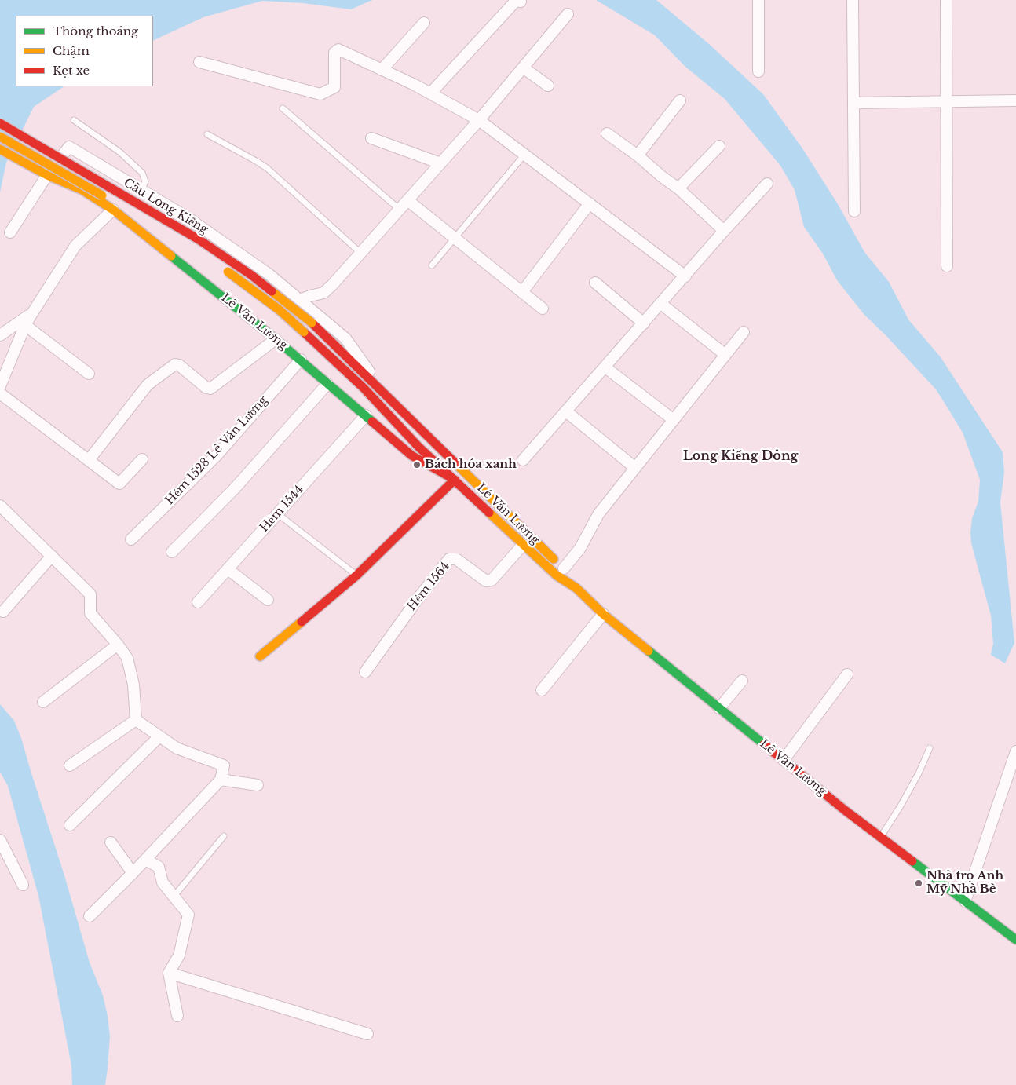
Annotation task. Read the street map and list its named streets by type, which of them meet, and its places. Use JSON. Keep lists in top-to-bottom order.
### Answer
{
  "streets": {
    "main road": ["Cầu Long Kiểng", "Lê Văn Lương"],
    "street": ["Hẻm 1528 Lê Văn Lương", "Hẻm 1544", "Hẻm 1564"]
  },
  "crossings": [
    ["Cầu Long Kiểng", "Lê Văn Lương"],
    ["Lê Văn Lương", "Hẻm 1528 Lê Văn Lương"],
    ["Lê Văn Lương", "Hẻm 1544"],
    ["Lê Văn Lương", "Hẻm 1564"]
  ],
  "districts": ["Long Kiểng Đông"],
  "places": ["Bách hóa xanh", "Nhà trọ Anh Mỹ Nhà Bè"],
  "legend": ["Thông thoáng", "Chậm", "Kẹt xe"]
}
